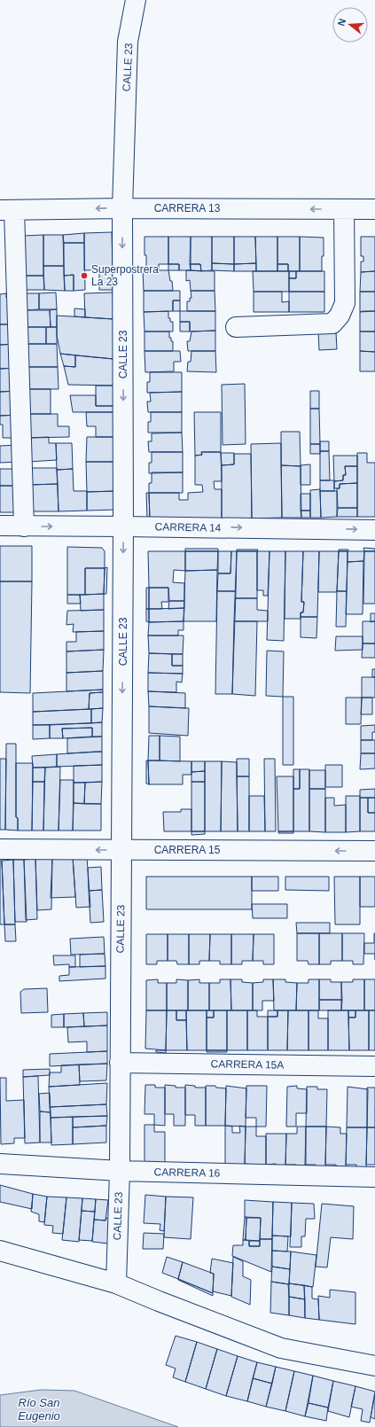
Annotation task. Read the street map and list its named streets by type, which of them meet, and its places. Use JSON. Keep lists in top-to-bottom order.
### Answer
{
  "streets": {
    "street": [
      "CALLE 23",
      "CARRERA 13",
      "CARRERA 14",
      "CARRERA 15",
      "CARRERA 15A",
      "CARRERA 16"
    ]
  },
  "crossings": [
    ["CALLE 23", "CARRERA 13"],
    ["CALLE 23", "CARRERA 14"],
    ["CALLE 23", "CARRERA 15"],
    ["CALLE 23", "CARRERA 15A"],
    ["CALLE 23", "CARRERA 16"]
  ],
  "one_way": ["CARRERA 13", "CARRERA 14", "CARRERA 15"],
  "water": ["Río San Eugenio"],
  "places": ["Superpostrera La 23"],
  "north": "left"
}
